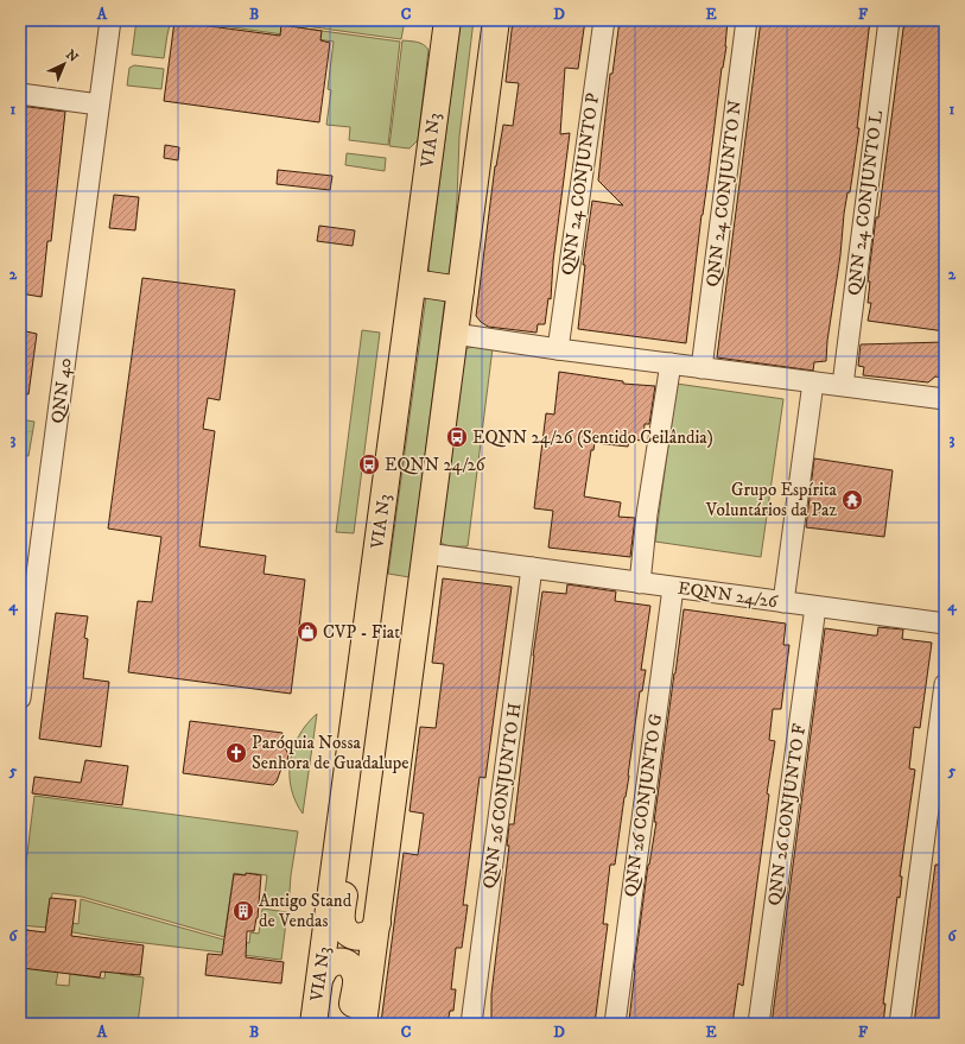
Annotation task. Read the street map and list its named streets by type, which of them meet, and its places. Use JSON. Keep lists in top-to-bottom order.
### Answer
{
  "streets": {
    "main road": ["VIA N3"],
    "street": [
      "QNN 24 CONJUNTO P",
      "QNN 24 CONJUNTO N",
      "QNN 24 CONJUNTO L",
      "QNN 40",
      "EQNN 24/26",
      "QNN 26 CONJUNTO H",
      "QNN 26 CONJUNTO G",
      "QNN 26 CONJUNTO F"
    ]
  },
  "crossings": [
    ["EQNN 24/26", "QNN 26 CONJUNTO H"],
    ["EQNN 24/26", "QNN 26 CONJUNTO G"],
    ["EQNN 24/26", "QNN 26 CONJUNTO F"]
  ],
  "places": {
    "bus stop": ["EQNN 24/26 (Sentido Ceilândia)", "EQNN 24/26"],
    "temple": ["Grupo Espírita Voluntários da Paz"],
    "shop": ["CVP - Fiat"],
    "church": ["Paróquia Nossa Senhora de Guadalupe"],
    "building": ["Antigo Stand de Vendas"]
  },
  "north": "top right",
  "grid": {
    "columns": [
      "A",
      "B",
      "C",
      "D",
      "E",
      "F"
    ],
    "rows": [
      "1",
      "2",
      "3",
      "4",
      "5",
      "6"
    ]
  }
}
